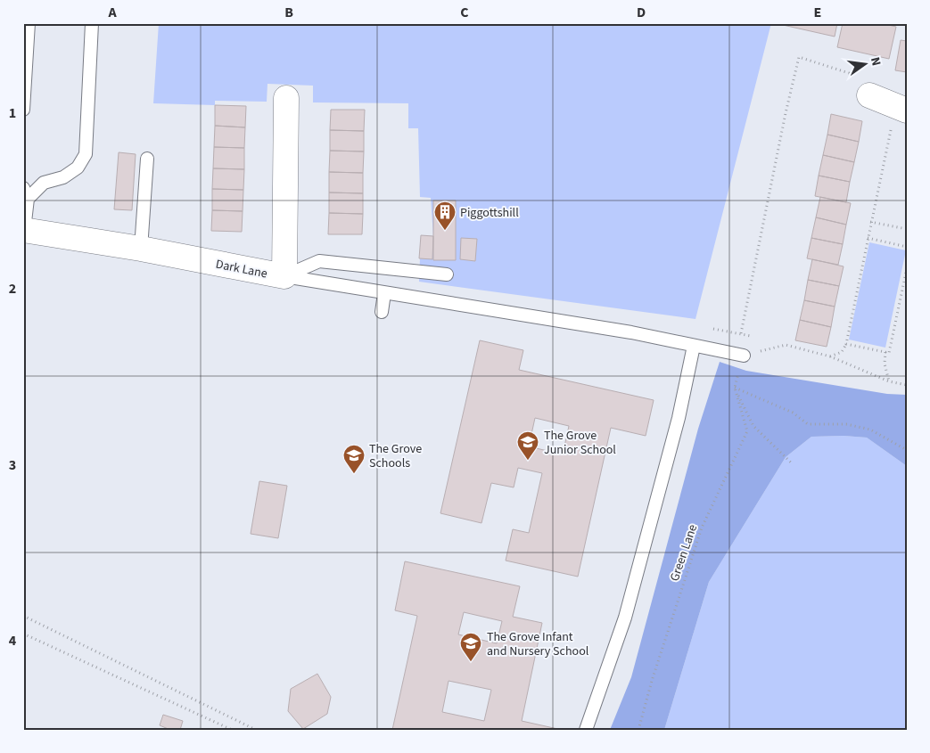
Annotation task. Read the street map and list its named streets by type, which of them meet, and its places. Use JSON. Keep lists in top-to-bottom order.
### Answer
{
  "streets": {
    "street": ["Dark Lane"],
    "path": ["Green Lane"]
  },
  "places": {
    "building": ["Piggottshill"],
    "school or university": ["The Grove Junior School", "The Grove Schools", "The Grove Infant and Nursery School"]
  },
  "north": "right",
  "grid": {
    "columns": [
      "A",
      "B",
      "C",
      "D",
      "E"
    ],
    "rows": [
      "1",
      "2",
      "3",
      "4"
    ]
  }
}
